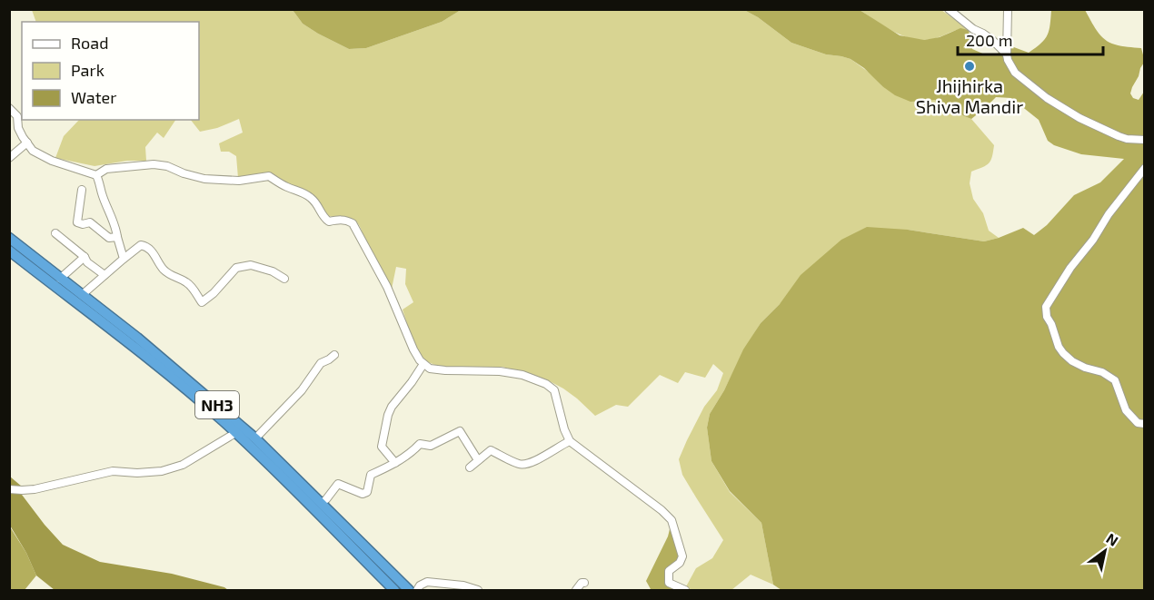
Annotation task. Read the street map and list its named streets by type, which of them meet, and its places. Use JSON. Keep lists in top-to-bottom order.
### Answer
{
  "streets": {
    "highway": ["NH3"]
  },
  "places": ["Jhijhirka Shiva Mandir"],
  "legend": ["Road", "Park", "Water"],
  "scale_bar": "200 m",
  "north": "top right"
}
